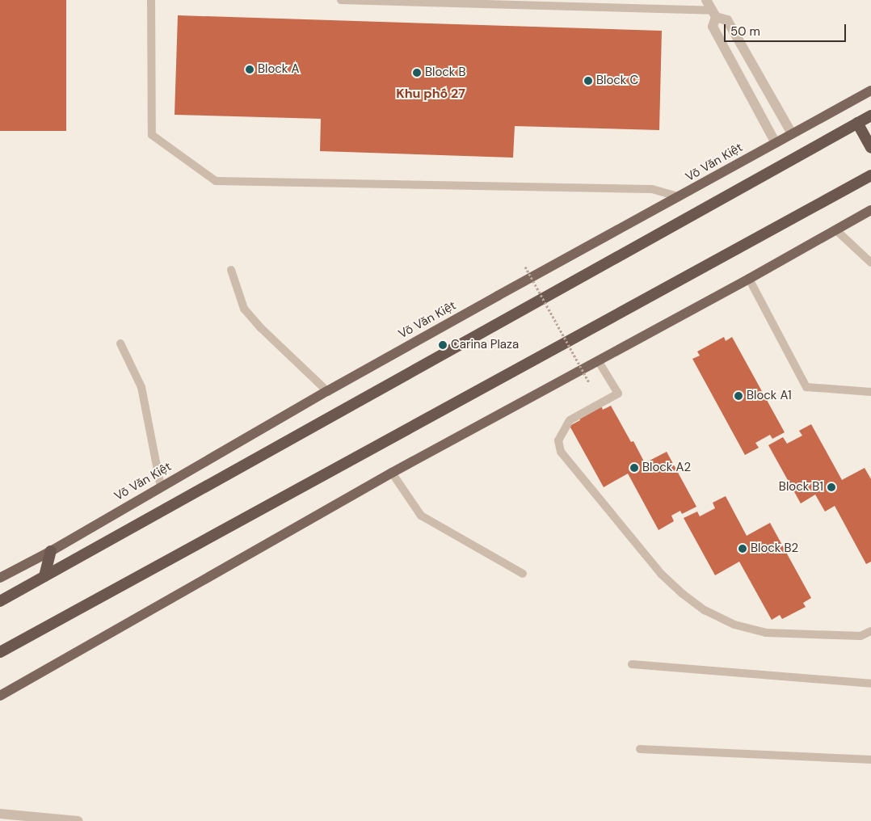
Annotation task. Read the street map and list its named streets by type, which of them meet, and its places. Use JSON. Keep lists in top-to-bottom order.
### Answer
{
  "streets": {
    "main road": ["Võ Văn Kiệt"]
  },
  "districts": ["Khu phố 27"],
  "places": [
    "Block A",
    "Block B",
    "Block C",
    "Carina Plaza",
    "Block A1",
    "Block A2",
    "Block B1",
    "Block B2"
  ],
  "scale_bar": "50 m"
}
